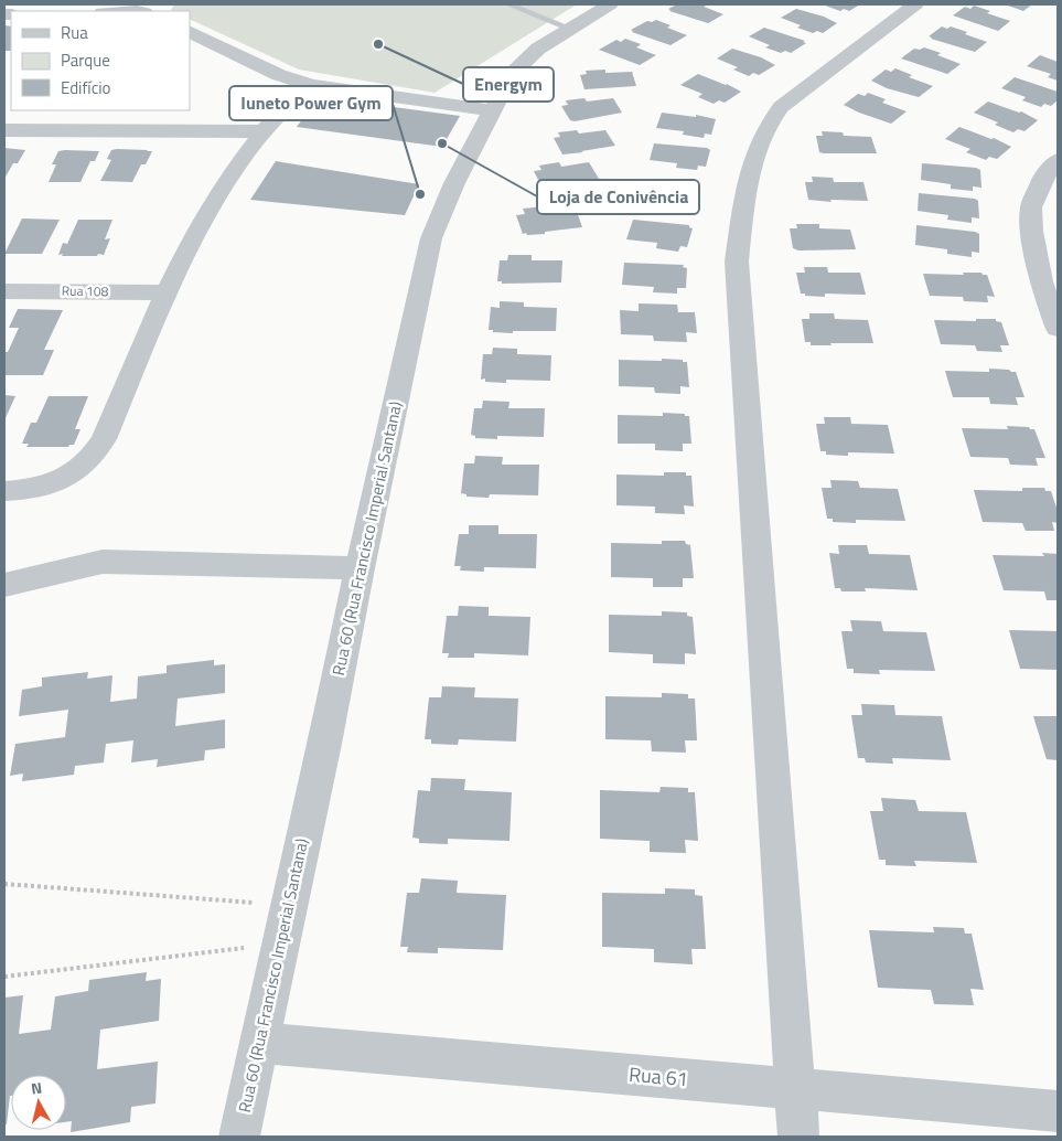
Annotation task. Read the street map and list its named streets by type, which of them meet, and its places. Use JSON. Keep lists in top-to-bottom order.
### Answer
{
  "streets": {
    "street": ["Rua 108", "Rua 60 (Rua Francisco Imperial Santana)", "Rua 61"]
  },
  "crossings": [
    ["Rua 60 (Rua Francisco Imperial Santana)", "Rua 61"]
  ],
  "places": ["Energym", "Loja de Conivência", "Iuneto Power Gym"],
  "legend": ["Rua", "Parque", "Edifício"],
  "north": "top"
}
